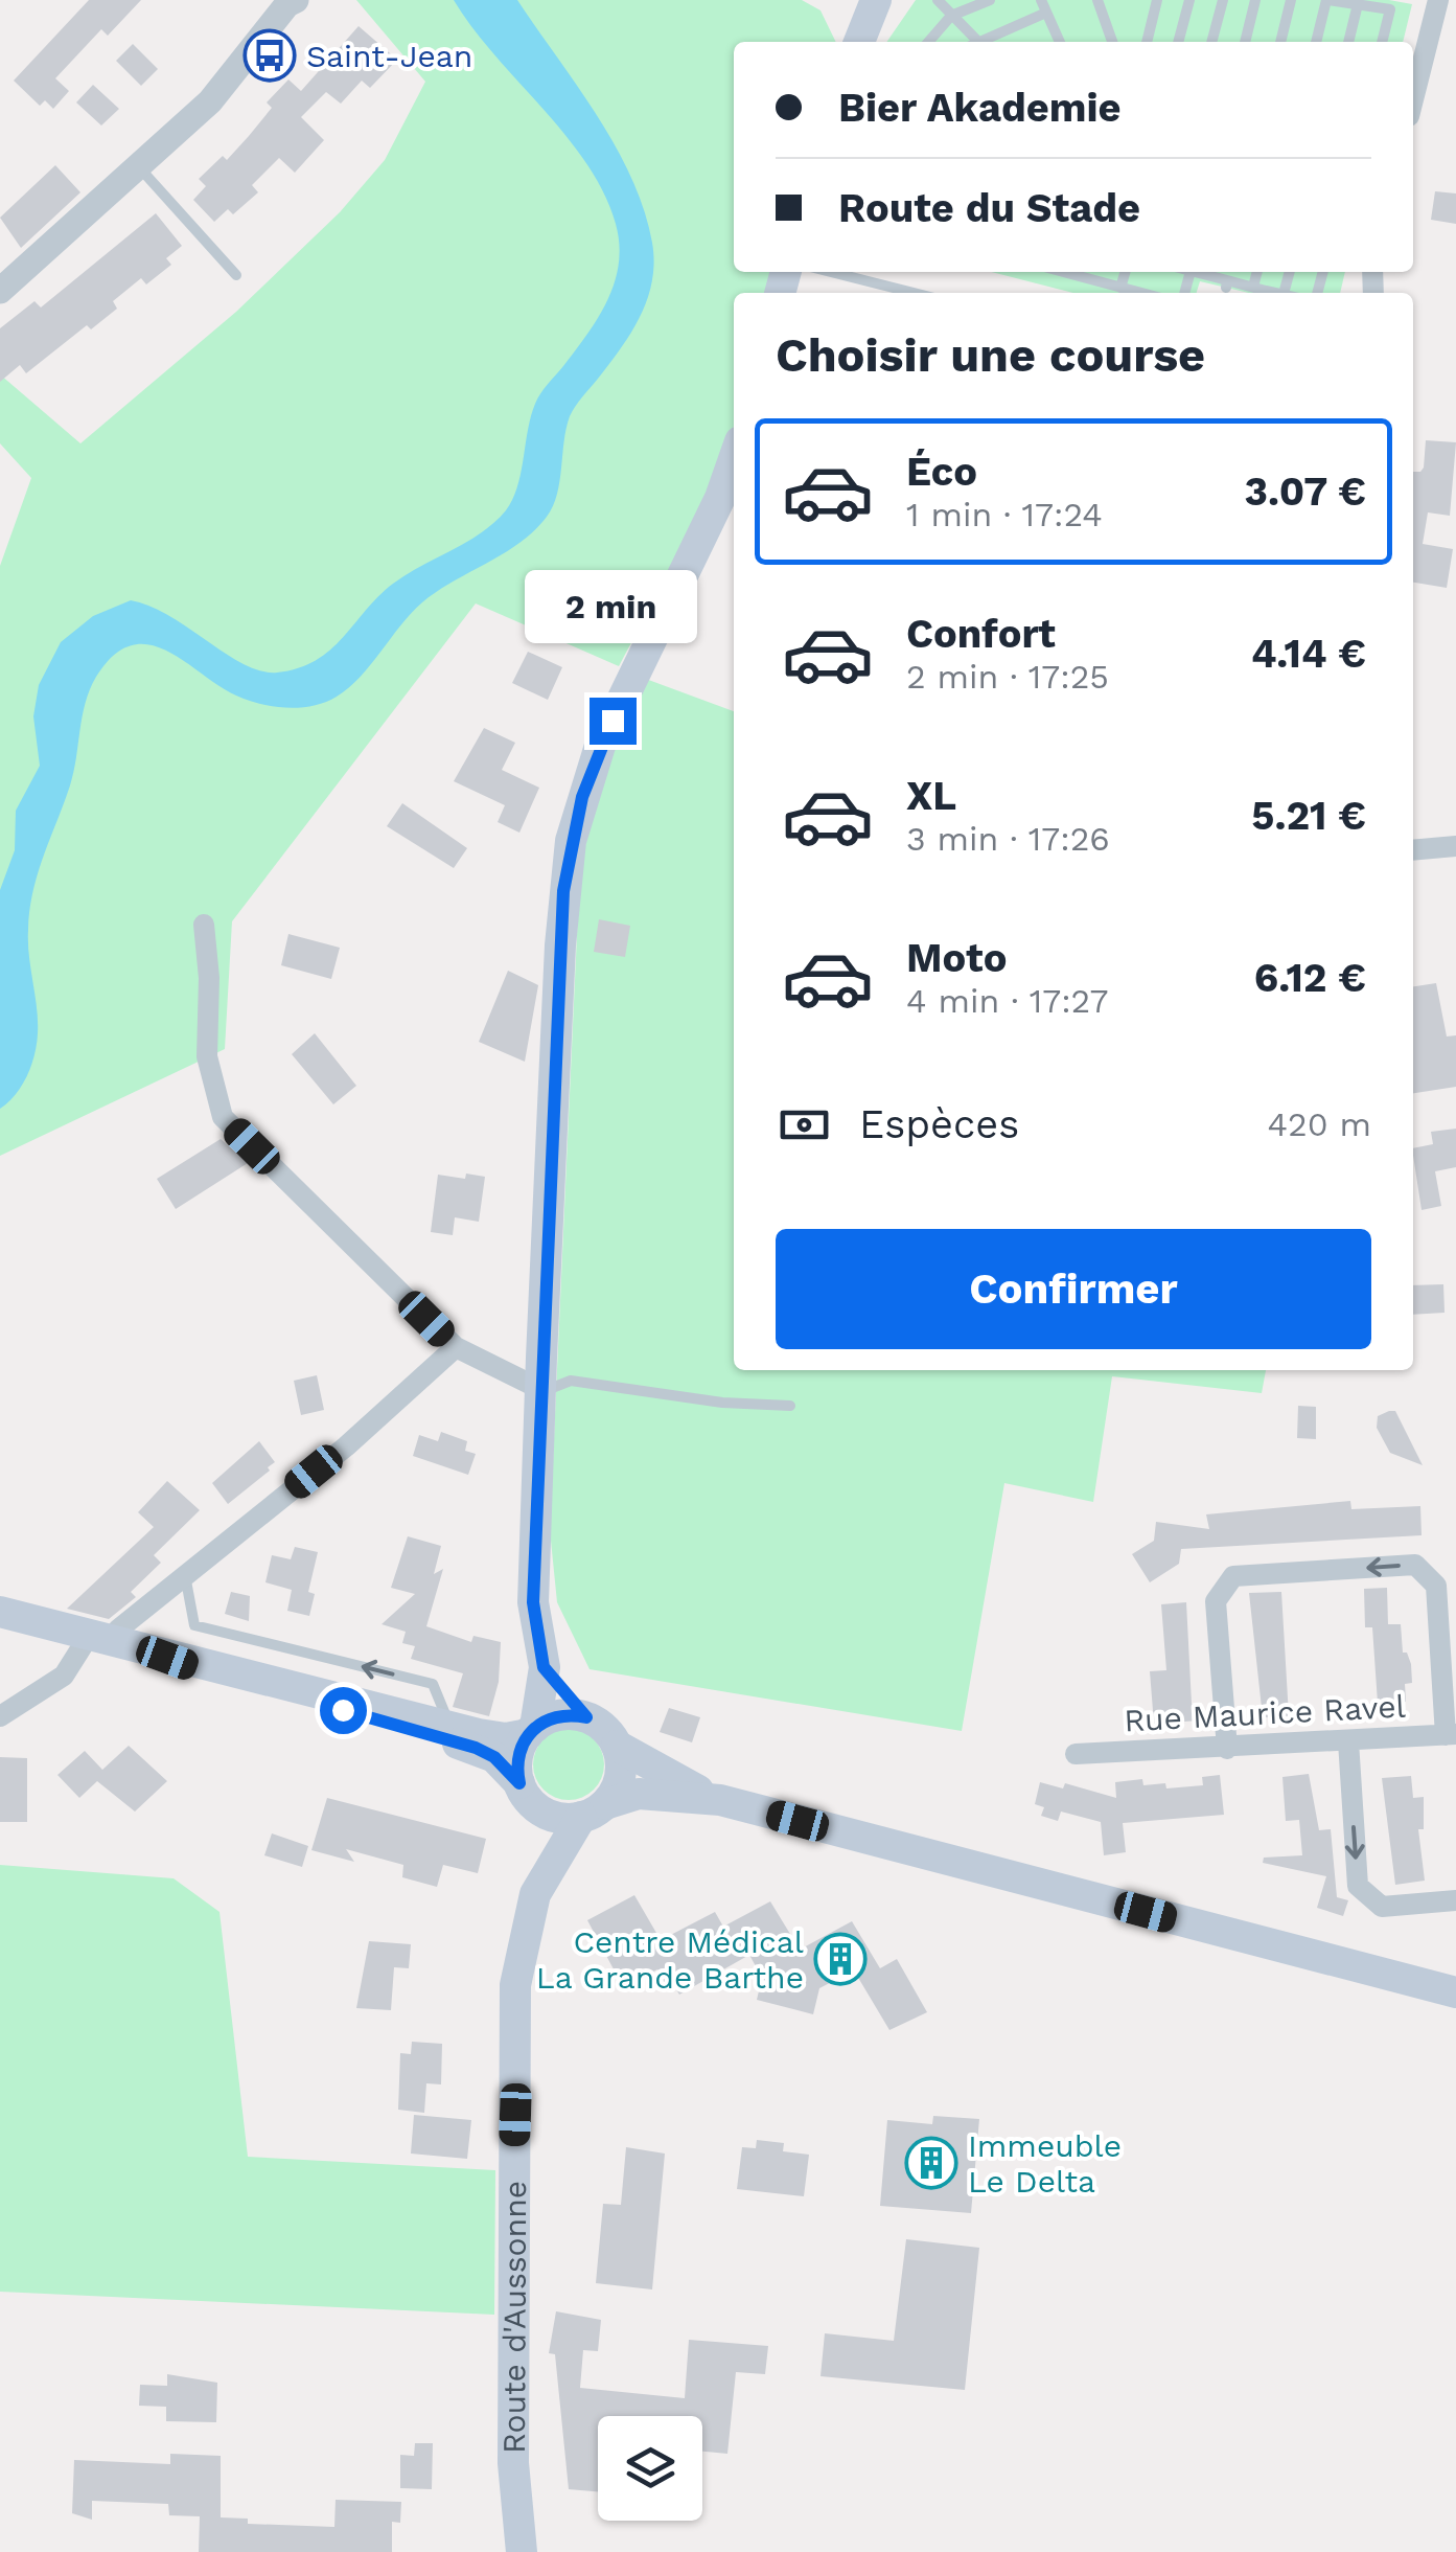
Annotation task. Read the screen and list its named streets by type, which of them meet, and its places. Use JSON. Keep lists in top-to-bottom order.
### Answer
{
  "streets": {
    "main road": ["Route d'Aussonne"],
    "street": ["Rue Maurice Ravel"]
  },
  "places": {
    "bus stop": ["Saint-Jean"],
    "building": ["Centre Médical La Grande Barthe", "Immeuble Le Delta"]
  },
  "page": {
    "banner": ["Bier Akademie", "Route du Stade"],
    "heading": "Choisir une course",
    "list": [
      {
        "name": "Éco",
        "note": "1 min · 17:24",
        "value": "3.07 €"
      },
      {
        "name": "Confort",
        "note": "2 min · 17:25",
        "value": "4.14 €"
      },
      {
        "name": "XL",
        "note": "3 min · 17:26",
        "value": "5.21 €"
      },
      {
        "name": "Moto",
        "note": "4 min · 17:27",
        "value": "6.12 €"
      }
    ],
    "bubble": "2 min",
    "pay": ["Espèces", "420 m"],
    "buttons": "Confirmer"
  }
}
